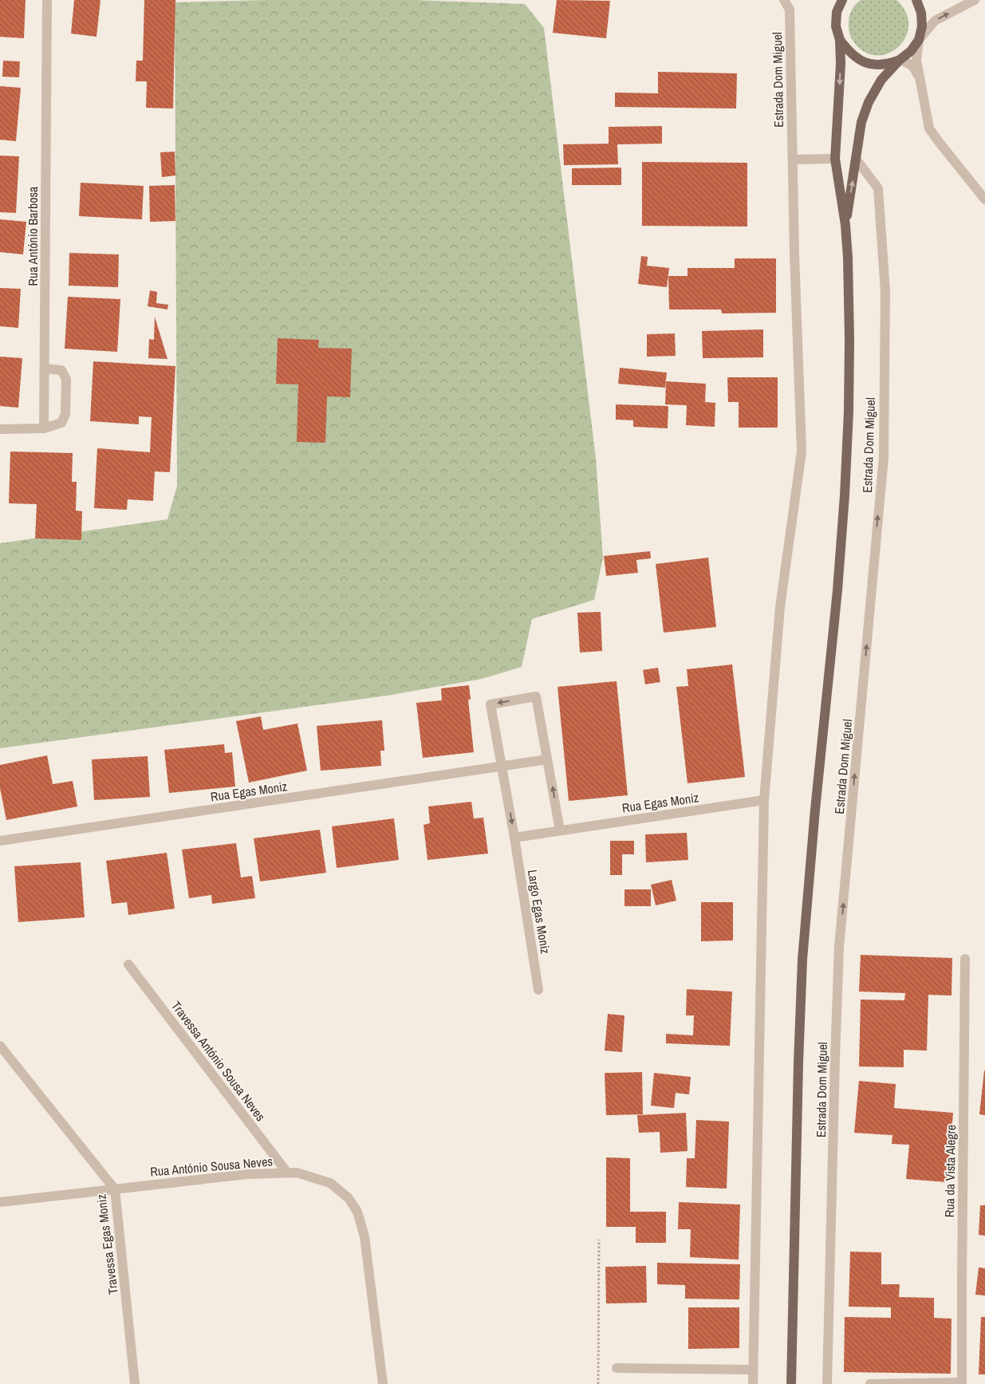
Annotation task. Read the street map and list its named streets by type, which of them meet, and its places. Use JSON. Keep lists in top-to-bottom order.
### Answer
{
  "streets": {
    "main road": ["Estrada Dom Miguel"],
    "street": [
      "Rua António Barbosa",
      "Rua Egas Moniz",
      "Largo Egas Moniz",
      "Travessa António Sousa Neves",
      "Rua António Sousa Neves",
      "Rua da Vista Alegre",
      "Travessa Egas Moniz"
    ]
  },
  "crossings": [
    ["Estrada Dom Miguel", "Rua Egas Moniz"],
    ["Rua Egas Moniz", "Largo Egas Moniz"],
    ["Travessa António Sousa Neves", "Rua António Sousa Neves"],
    ["Rua António Sousa Neves", "Travessa Egas Moniz"]
  ]
}
